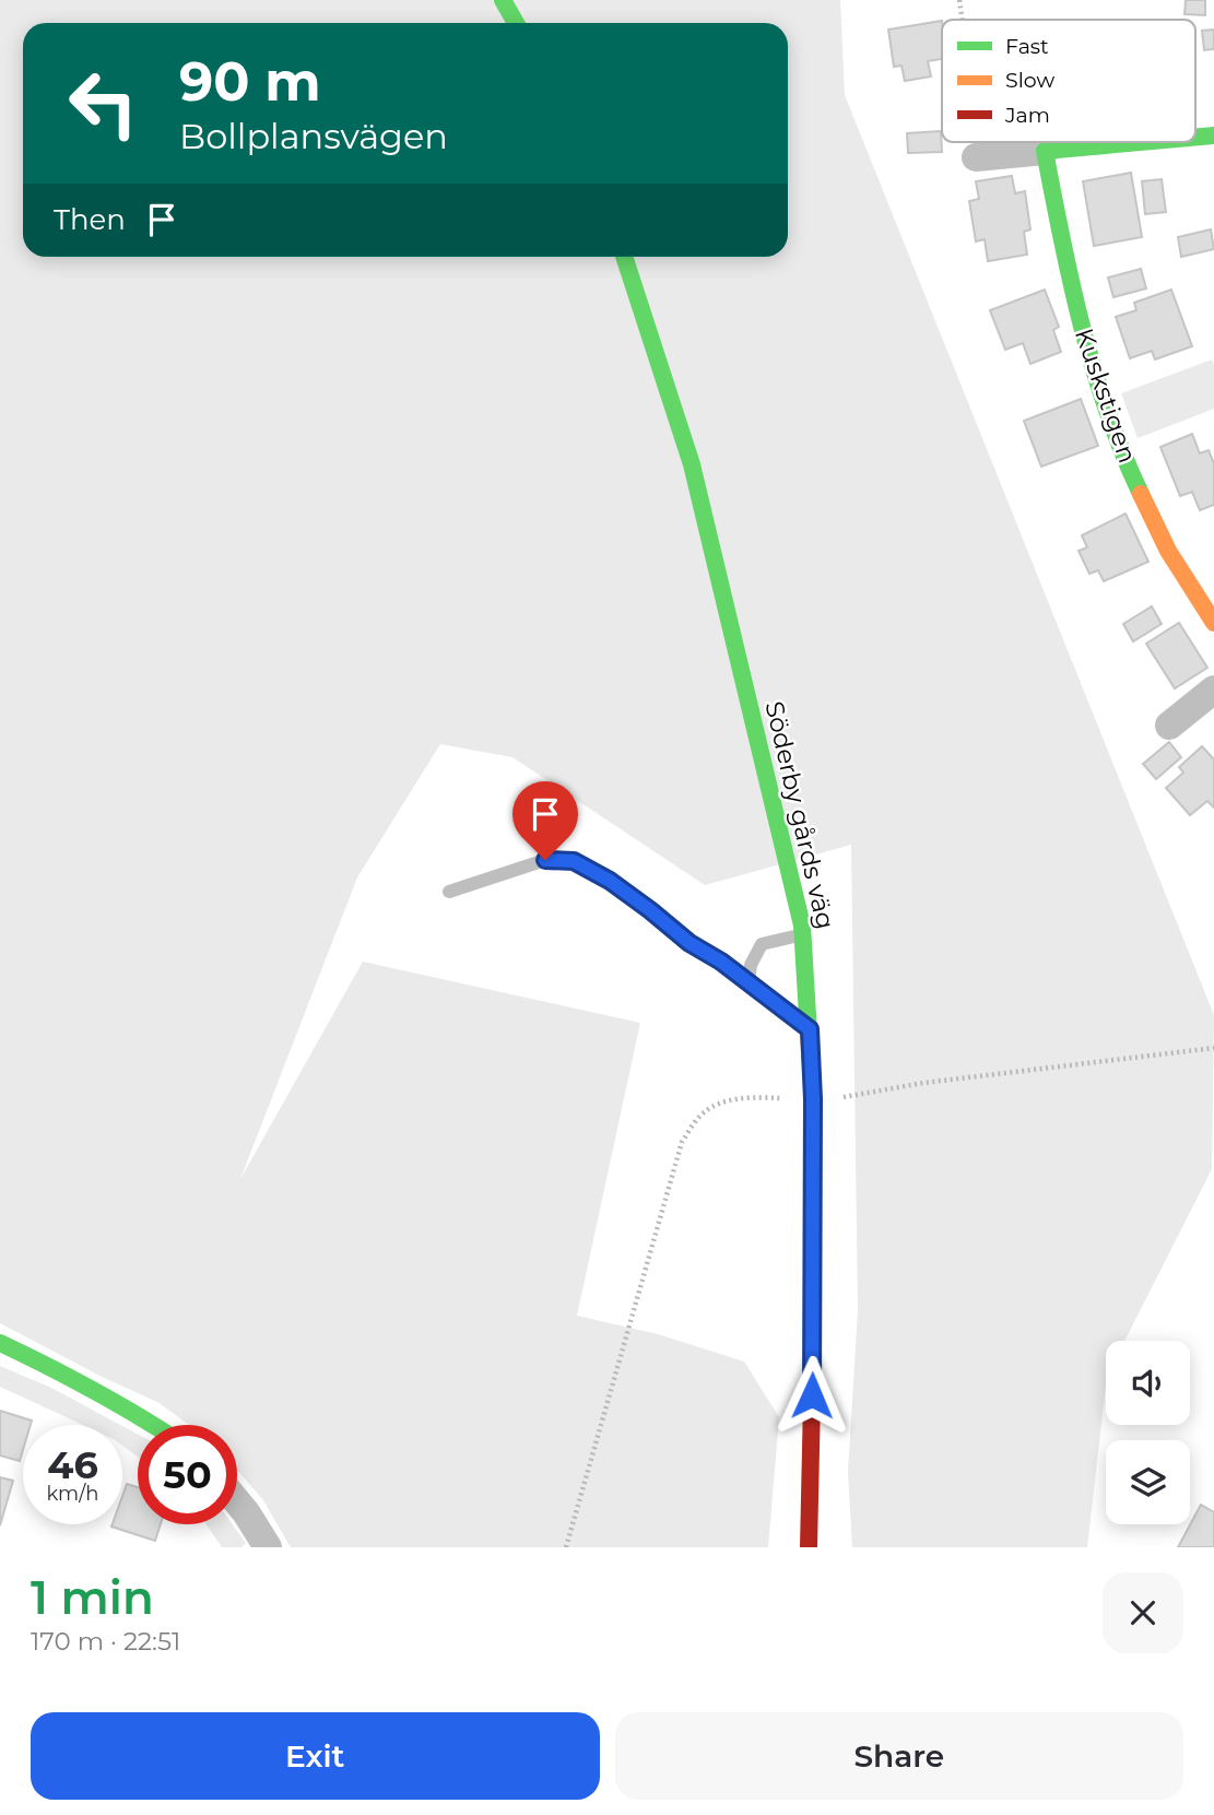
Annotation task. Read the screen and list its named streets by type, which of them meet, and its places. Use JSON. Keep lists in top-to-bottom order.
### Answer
{
  "streets": {
    "main road": ["Kuskstigen", "Söderby gårds väg"]
  },
  "legend": ["Fast", "Slow", "Jam"],
  "page": {
    "turn": ["90 m", "Bollplansvägen"],
    "then": "Then",
    "speed": "46 km/h",
    "limit": "50",
    "heading": ["1 min", "170 m · 22:51"],
    "buttons": ["Exit", "Share"]
  }
}
